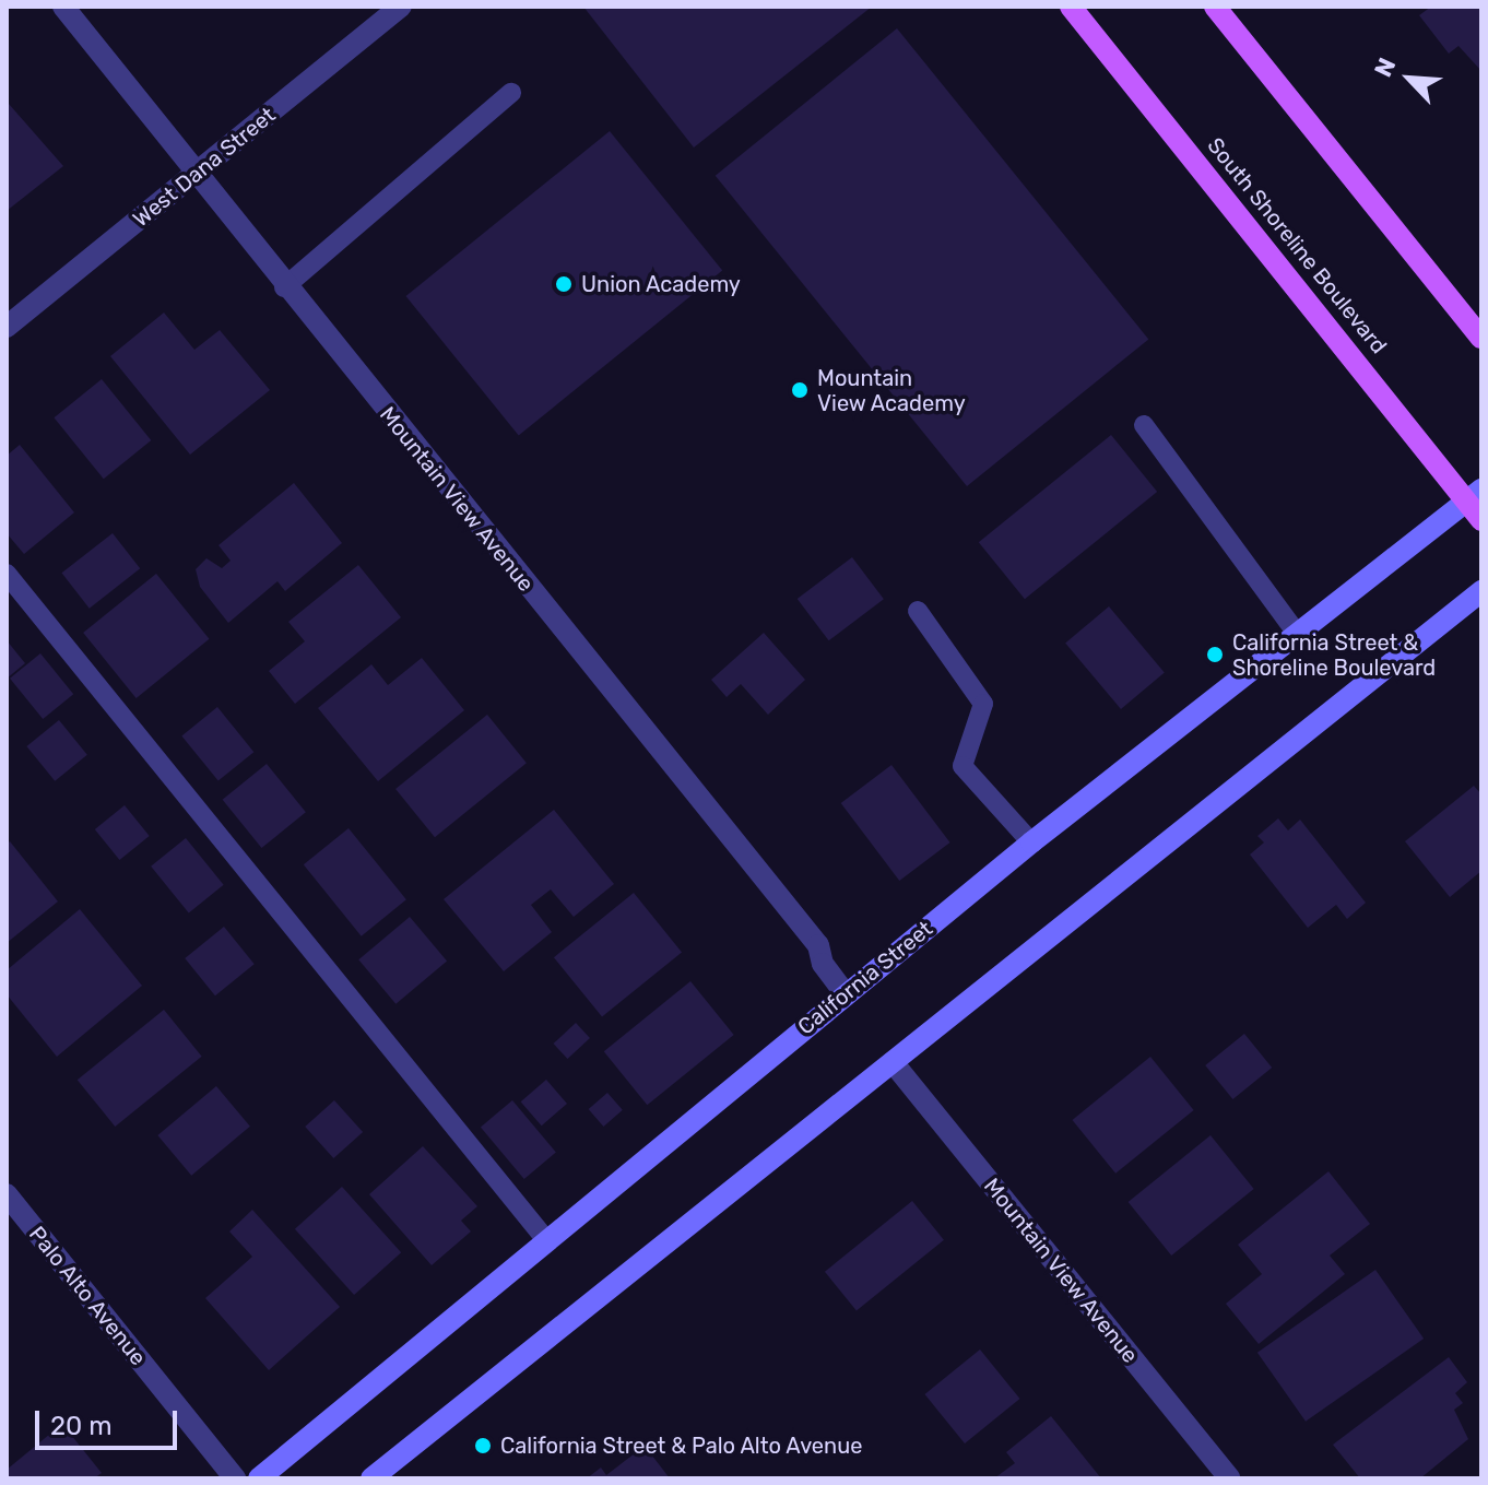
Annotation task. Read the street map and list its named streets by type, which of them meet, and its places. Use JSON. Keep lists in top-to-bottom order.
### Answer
{
  "streets": {
    "main road": ["South Shoreline Boulevard", "California Street"],
    "street": ["West Dana Street", "Mountain View Avenue", "Palo Alto Avenue"]
  },
  "crossings": [
    ["West Dana Street", "Mountain View Avenue"],
    ["South Shoreline Boulevard", "California Street"],
    ["Mountain View Avenue", "California Street"]
  ],
  "places": [
    "Union Academy",
    "Mountain View Academy",
    "California Street & Shoreline Boulevard",
    "California Street & Palo Alto Avenue"
  ],
  "scale_bar": "20 m",
  "north": "top left"
}
